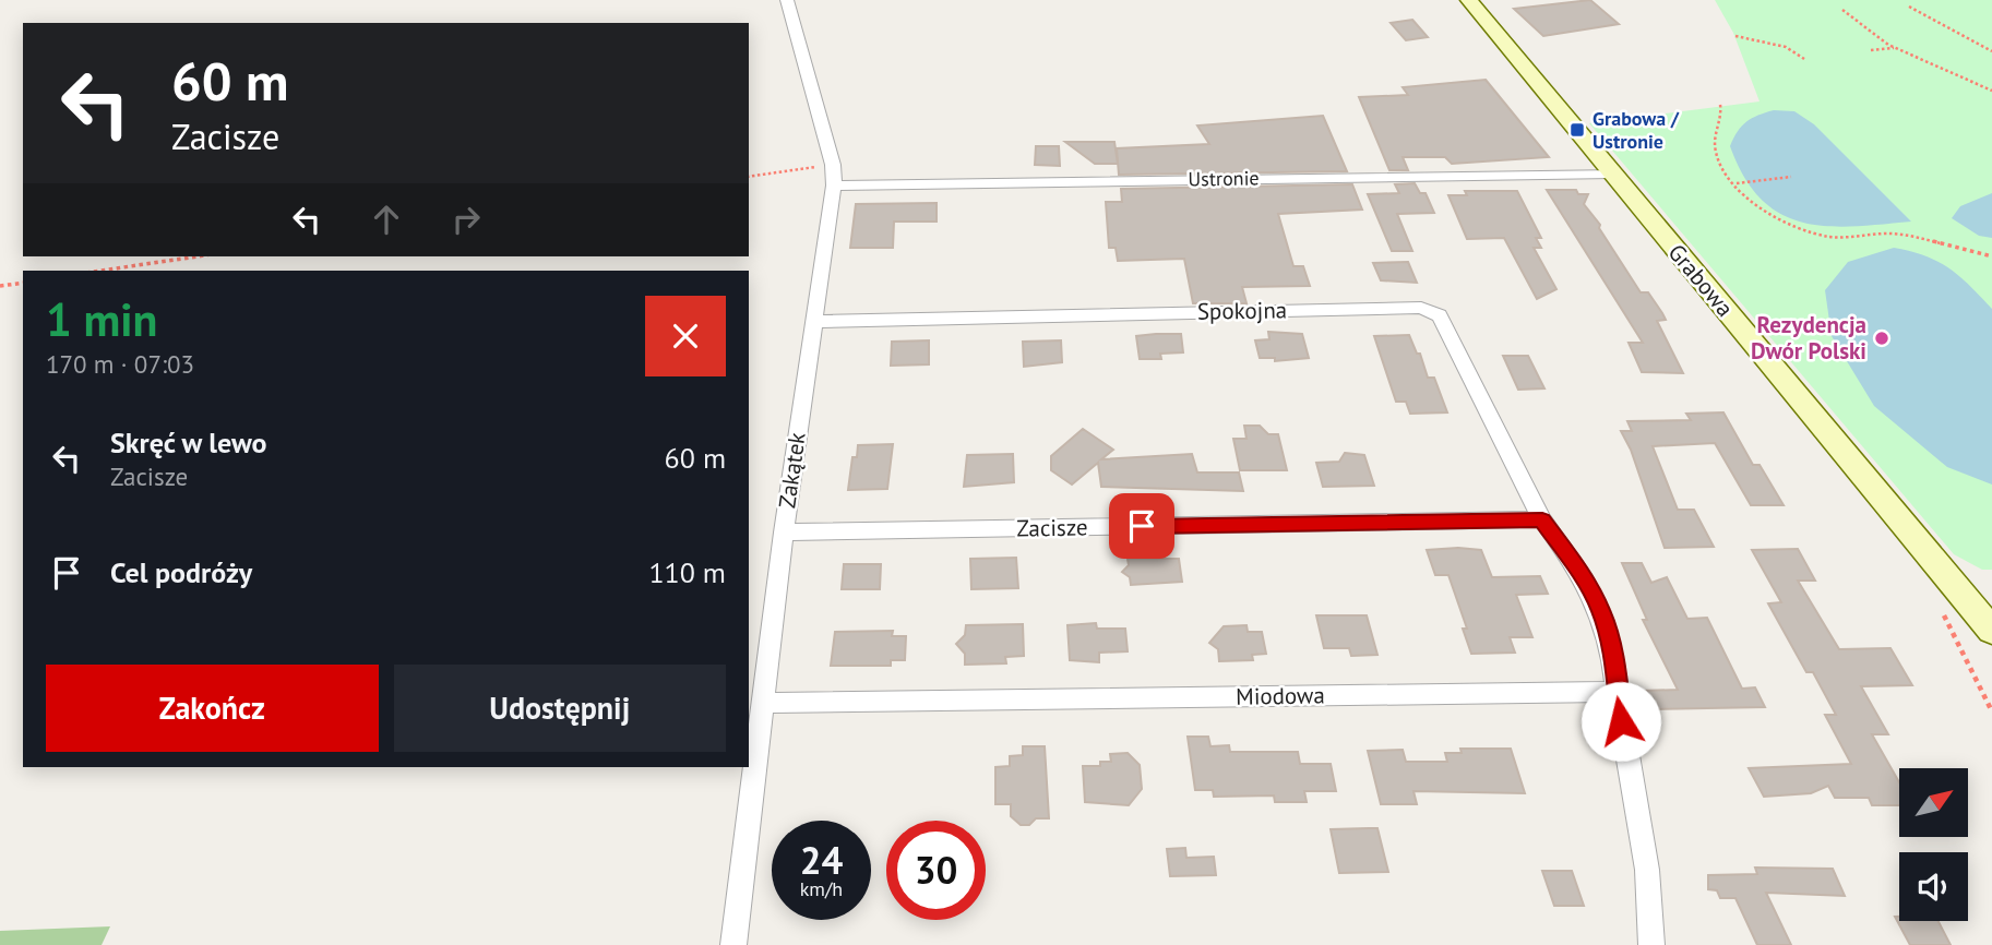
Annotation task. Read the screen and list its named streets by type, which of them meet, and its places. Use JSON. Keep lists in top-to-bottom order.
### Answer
{
  "streets": {
    "street": [
      "Ustronie",
      "Grabowa",
      "Spokojna",
      "Zakątek",
      "Zacisze",
      "Miodowa"
    ]
  },
  "crossings": [
    ["Ustronie", "Grabowa"],
    ["Ustronie", "Zakątek"],
    ["Spokojna", "Zakątek"],
    ["Spokojna", "Zacisze"],
    ["Zakątek", "Zacisze"],
    ["Zakątek", "Miodowa"]
  ],
  "places": {
    "transit": ["Grabowa / Ustronie"],
    "other": ["Rezydencja Dwór Polski"]
  },
  "north": "top right",
  "page": {
    "turn": ["60 m", "Zacisze"],
    "heading": ["1 min", "170 m · 07:03"],
    "list": [
      {
        "name": "Skręć w lewo",
        "note": "Zacisze",
        "value": "60 m"
      },
      {
        "name": "Cel podróży",
        "value": "110 m"
      }
    ],
    "buttons": ["Zakończ", "Udostępnij"],
    "speed": "24 km/h",
    "limit": "30"
  }
}
